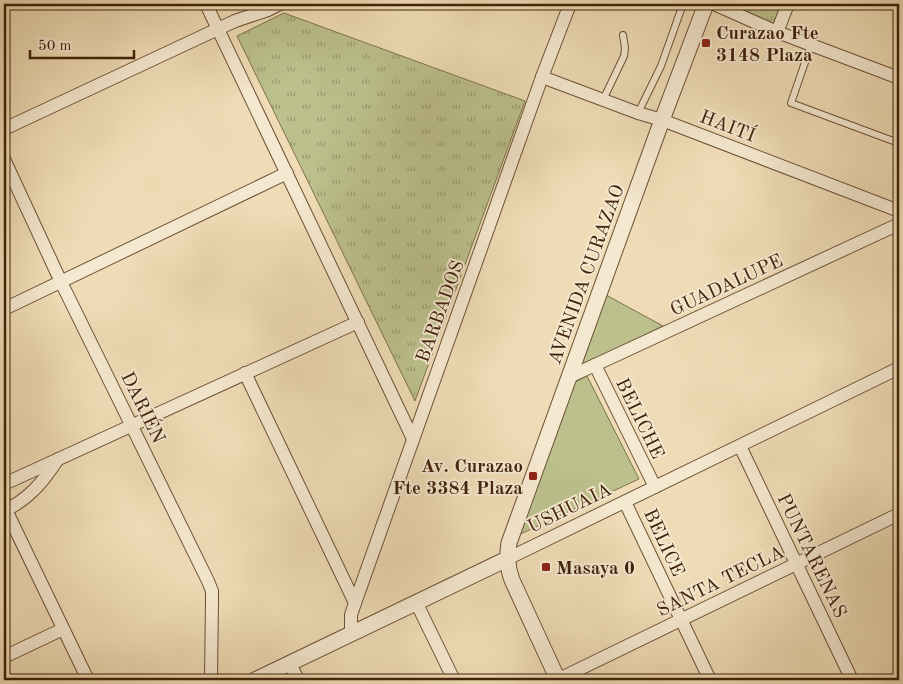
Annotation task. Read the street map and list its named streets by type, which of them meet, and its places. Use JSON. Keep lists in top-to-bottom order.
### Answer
{
  "streets": {
    "street": [
      "HAITÍ",
      "AVENIDA CURAZAO",
      "GUADALUPE",
      "BARBADOS",
      "DARIÉN",
      "BELICHE",
      "USHUAIA",
      "BELICE",
      "PUNTARENAS",
      "SANTA TECLA"
    ]
  },
  "crossings": [
    ["HAITÍ", "AVENIDA CURAZAO"],
    ["HAITÍ", "BARBADOS"],
    ["AVENIDA CURAZAO", "GUADALUPE"],
    ["AVENIDA CURAZAO", "USHUAIA"],
    ["GUADALUPE", "BELICHE"],
    ["BARBADOS", "USHUAIA"],
    ["BELICHE", "USHUAIA"],
    ["USHUAIA", "BELICE"],
    ["USHUAIA", "PUNTARENAS"],
    ["BELICE", "SANTA TECLA"],
    ["PUNTARENAS", "SANTA TECLA"]
  ],
  "places": {
    "transit": ["Curazao Fte 3148 Plaza", "Av. Curazao Fte 3384 Plaza", "Masaya 0"]
  },
  "scale_bar": "50 m"
}
